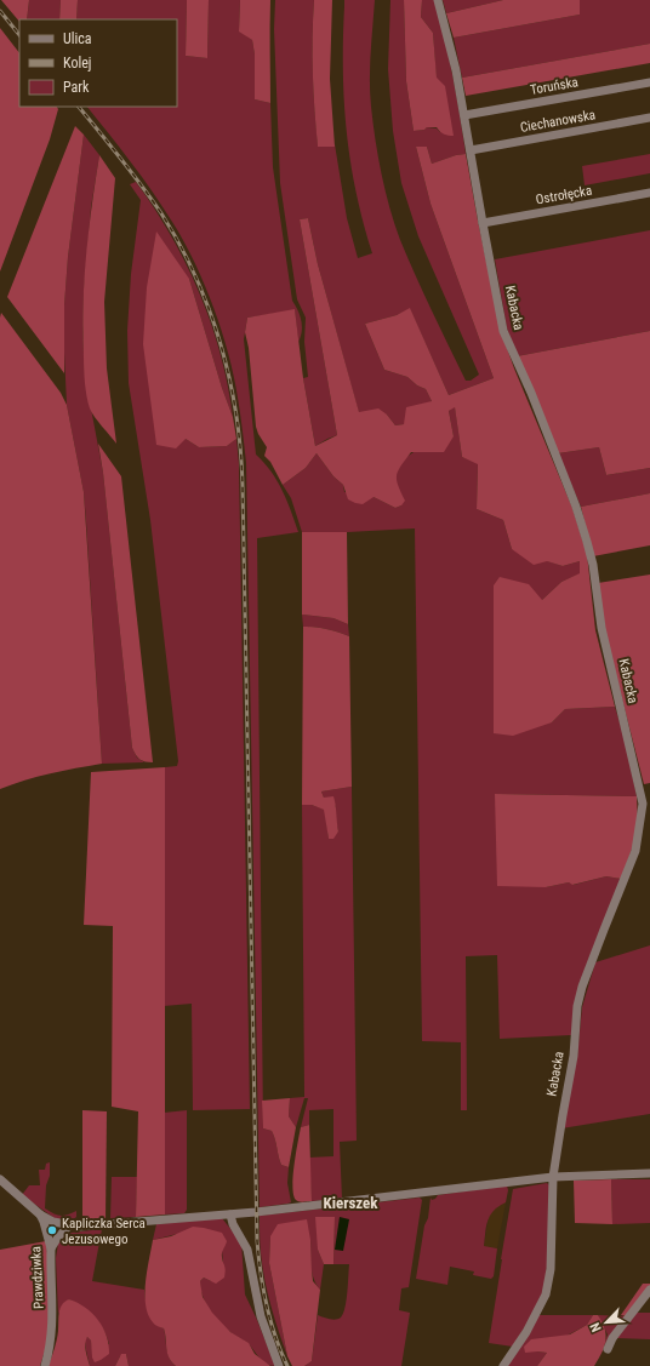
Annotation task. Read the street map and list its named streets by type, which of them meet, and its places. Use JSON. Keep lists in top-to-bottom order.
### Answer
{
  "streets": {
    "street": [
      "Toruńska",
      "Ciechanowska",
      "Ostrołęcka",
      "Kabacka",
      "Prawdziwka"
    ]
  },
  "crossings": [
    ["Toruńska", "Kabacka"],
    ["Ciechanowska", "Kabacka"],
    ["Ostrołęcka", "Kabacka"]
  ],
  "districts": ["Kierszek"],
  "places": ["Kapliczka Serca Jezusowego"],
  "legend": ["Ulica", "Kolej", "Park"],
  "north": "bottom left"
}
